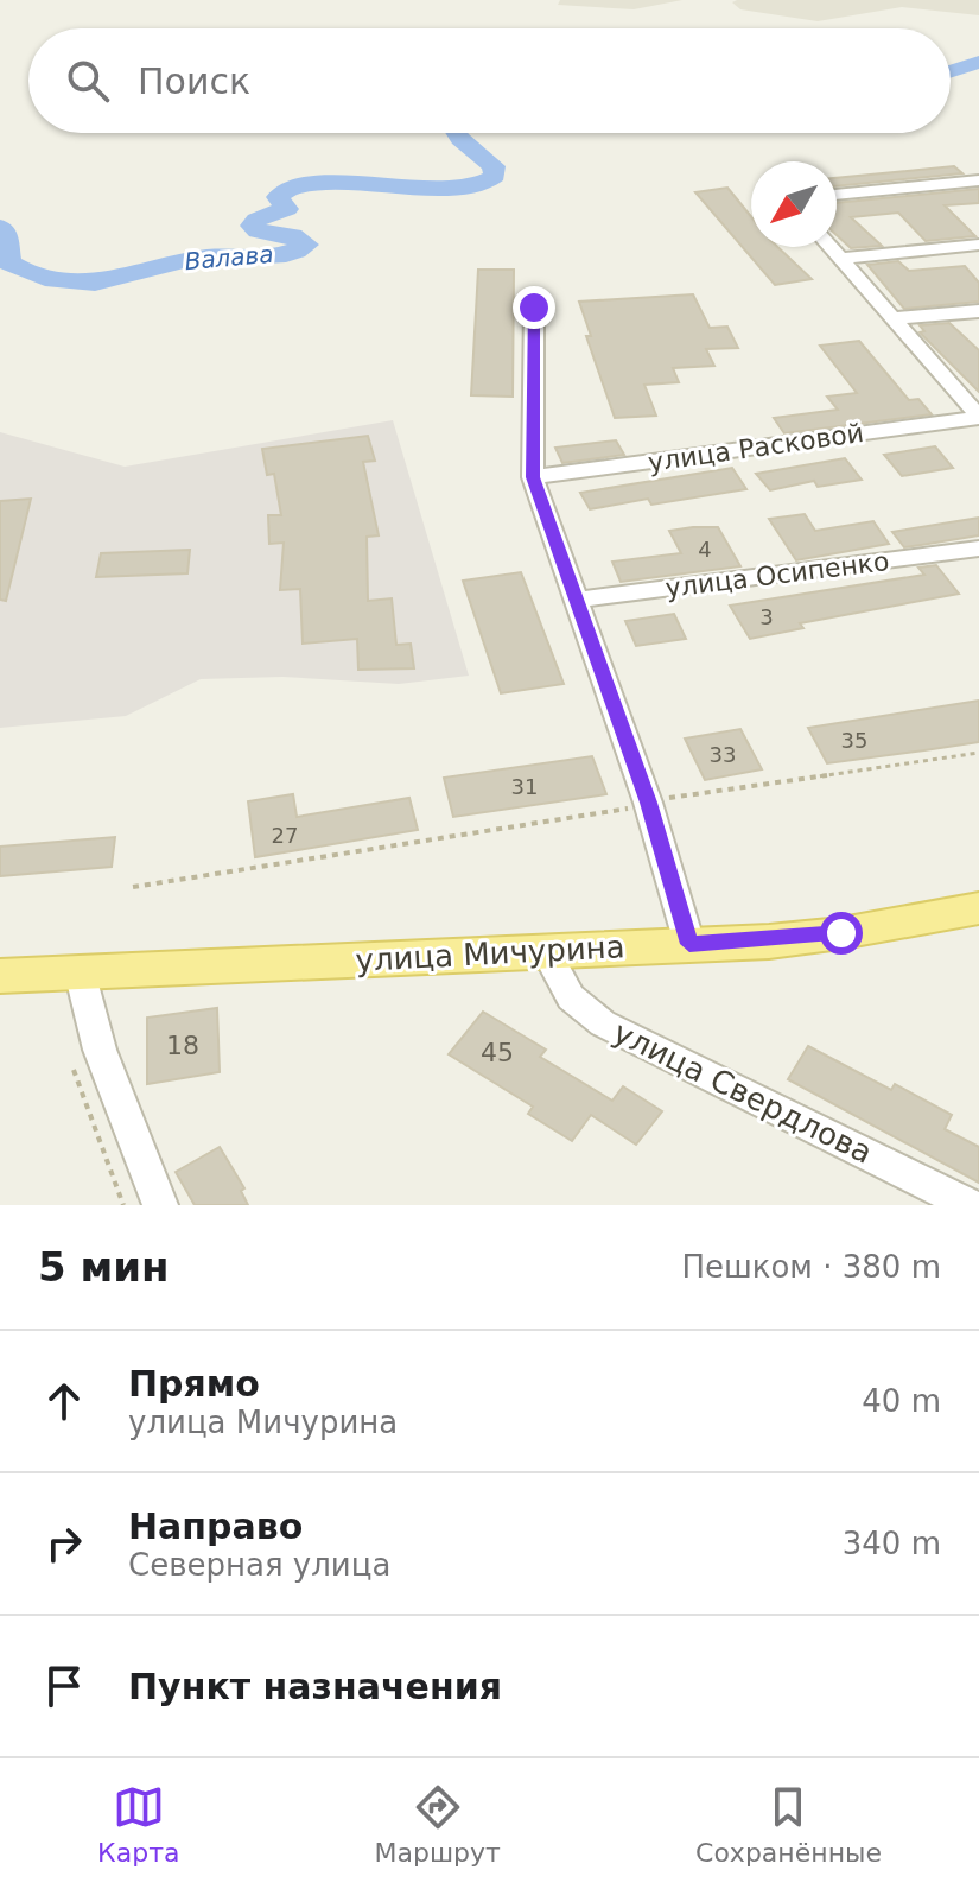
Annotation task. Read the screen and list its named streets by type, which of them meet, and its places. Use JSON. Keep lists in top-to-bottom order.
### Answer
{
  "streets": {
    "main road": ["улица Мичурина"],
    "street": ["улица Расковой", "улица Осипенко", "улица Свердлова"]
  },
  "crossings": [
    ["улица Мичурина", "улица Свердлова"]
  ],
  "water": ["Валава"],
  "house_numbers": [
    "4",
    "3",
    "35",
    "33",
    "31",
    "27",
    "18",
    "45"
  ],
  "north": "bottom left",
  "page": {
    "search": "Поиск",
    "heading": ["5 мин", "Пешком · 380 m"],
    "list": [
      ["Прямо", "улица Мичурина", "40 m"],
      ["Направо", "Северная улица", "340 m"],
      "Пункт назначения"
    ],
    "nav": ["Карта", "Маршрут", "Сохранённые"]
  }
}
